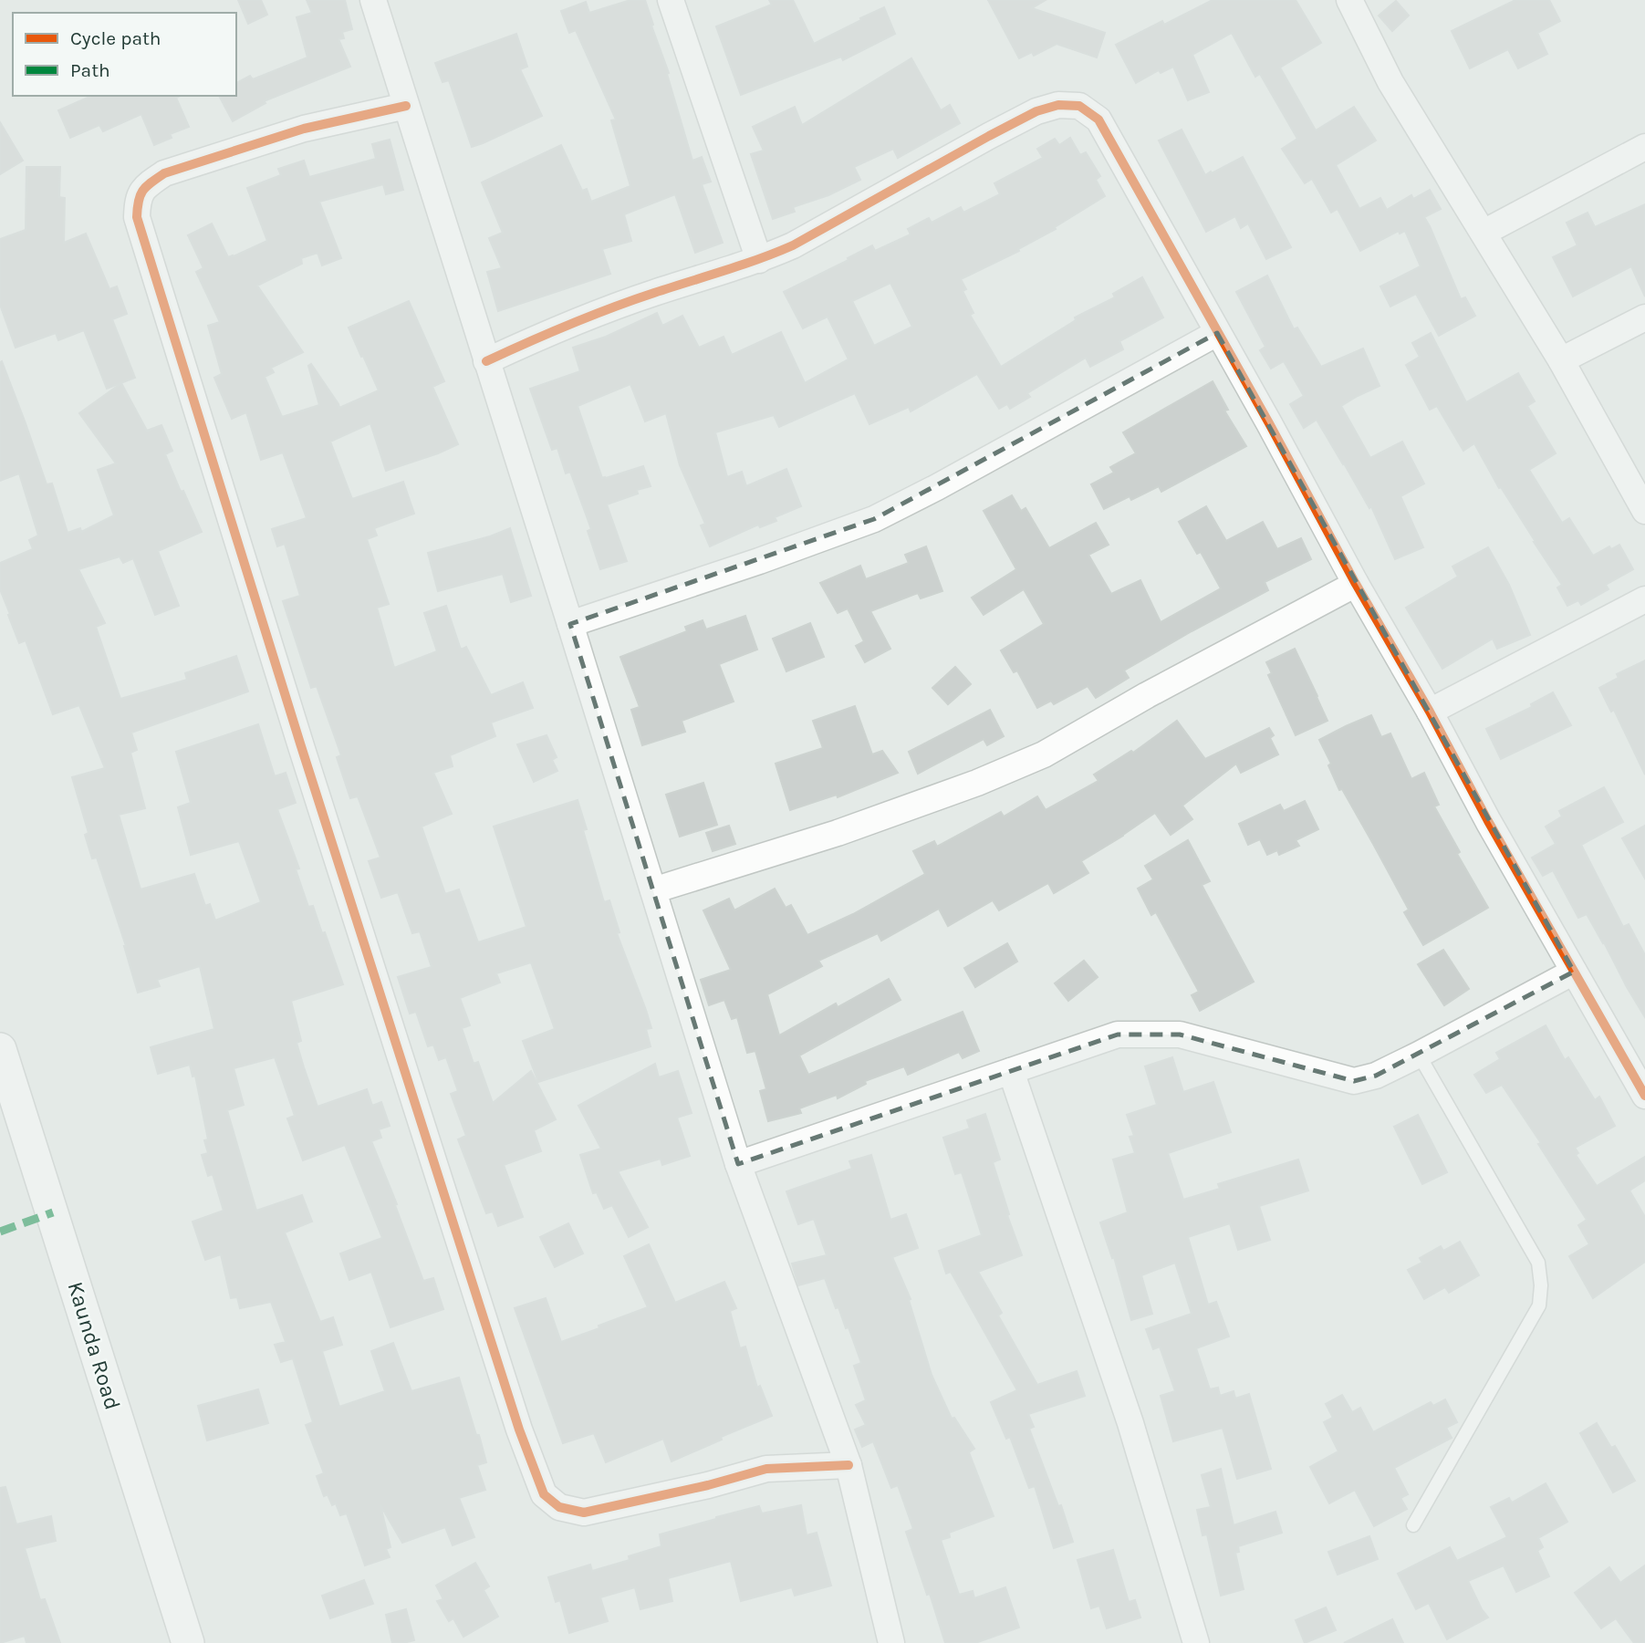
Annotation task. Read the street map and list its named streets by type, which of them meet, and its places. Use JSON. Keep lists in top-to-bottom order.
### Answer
{
  "streets": {
    "street": ["Kaunda Road"]
  },
  "legend": ["Cycle path", "Path"]
}
